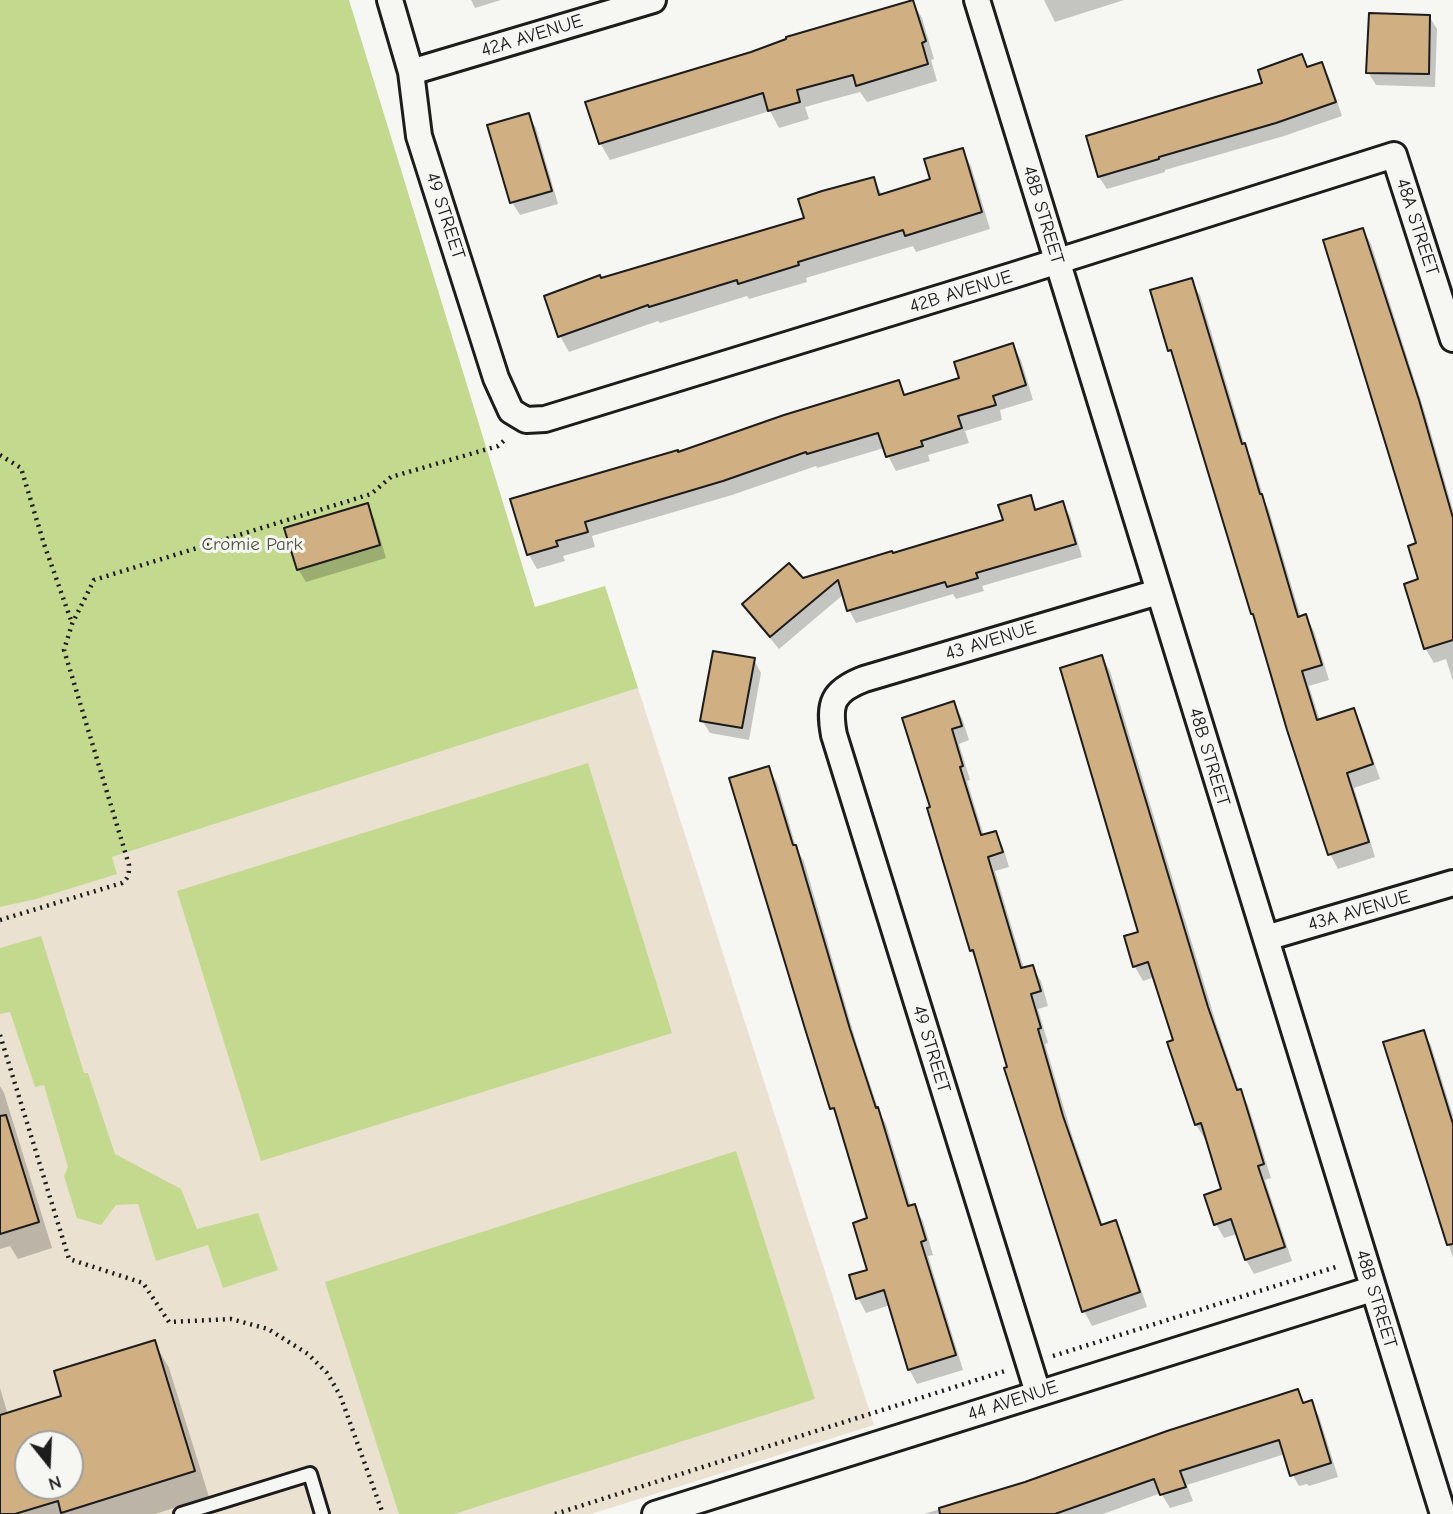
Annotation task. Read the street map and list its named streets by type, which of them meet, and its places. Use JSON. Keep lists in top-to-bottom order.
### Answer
{
  "streets": {
    "street": [
      "42A AVENUE",
      "48B STREET",
      "49 STREET",
      "48A STREET",
      "42B AVENUE",
      "43 AVENUE",
      "43A AVENUE",
      "44 AVENUE"
    ]
  },
  "crossings": [
    ["42A AVENUE", "49 STREET"],
    ["48B STREET", "42B AVENUE"],
    ["48B STREET", "43 AVENUE"],
    ["48B STREET", "43A AVENUE"],
    ["48B STREET", "44 AVENUE"],
    ["49 STREET", "42B AVENUE"],
    ["49 STREET", "43 AVENUE"],
    ["49 STREET", "44 AVENUE"],
    ["48A STREET", "42B AVENUE"]
  ],
  "parks": ["Cromie Park"],
  "north": "bottom"
}
